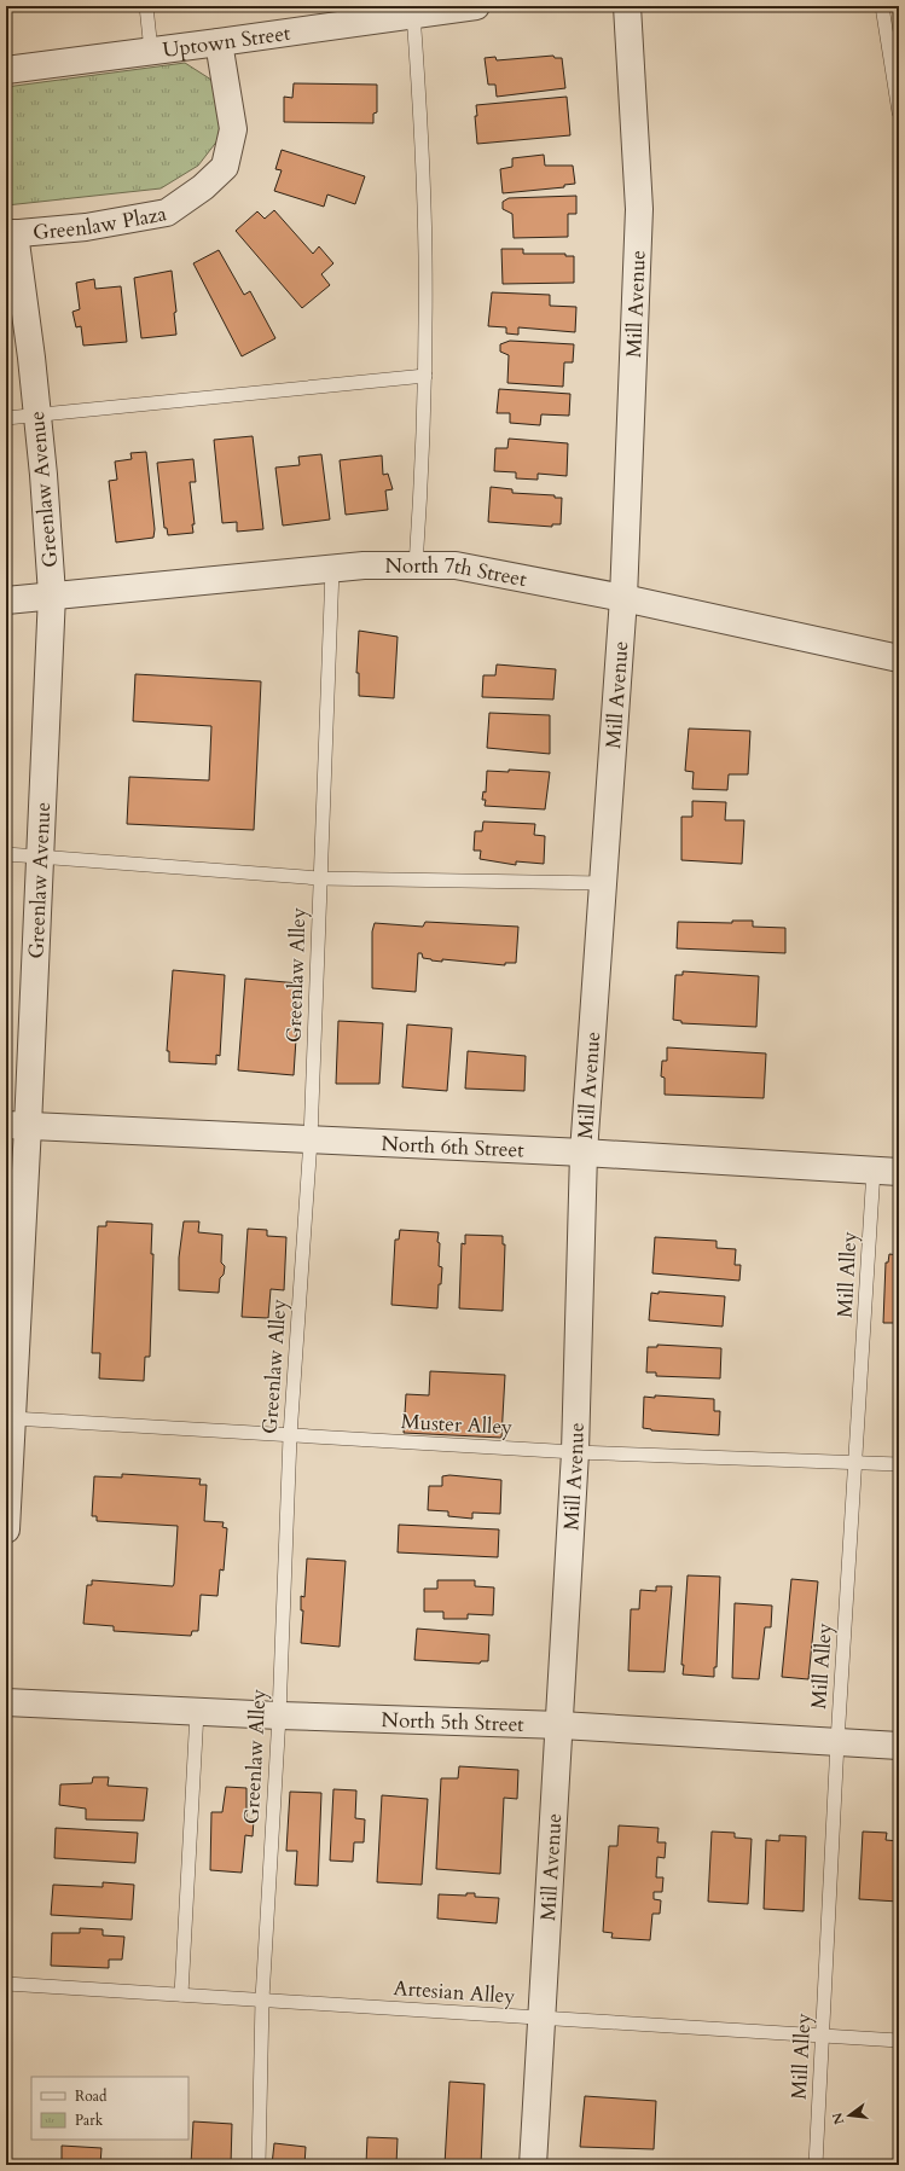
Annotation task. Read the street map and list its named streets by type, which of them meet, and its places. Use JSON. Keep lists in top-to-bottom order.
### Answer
{
  "streets": {
    "street": [
      "Uptown Street",
      "Greenlaw Plaza",
      "Mill Avenue",
      "Greenlaw Avenue",
      "North 7th Street",
      "North 6th Street",
      "North 5th Street"
    ],
    "lane": [
      "Greenlaw Alley",
      "Mill Alley",
      "Muster Alley",
      "Artesian Alley"
    ]
  },
  "crossings": [
    ["Uptown Street", "Greenlaw Plaza"],
    ["Greenlaw Plaza", "Greenlaw Avenue"],
    ["Mill Avenue", "North 7th Street"],
    ["Mill Avenue", "North 6th Street"],
    ["Mill Avenue", "Muster Alley"],
    ["Mill Avenue", "North 5th Street"],
    ["Mill Avenue", "Artesian Alley"],
    ["Greenlaw Avenue", "North 7th Street"],
    ["Greenlaw Avenue", "North 6th Street"],
    ["Greenlaw Avenue", "Muster Alley"],
    ["North 7th Street", "Greenlaw Alley"],
    ["Greenlaw Alley", "North 6th Street"],
    ["Greenlaw Alley", "Muster Alley"],
    ["Greenlaw Alley", "North 5th Street"],
    ["Greenlaw Alley", "Artesian Alley"],
    ["North 6th Street", "Mill Alley"],
    ["Mill Alley", "Muster Alley"],
    ["Mill Alley", "North 5th Street"],
    ["Mill Alley", "Artesian Alley"]
  ],
  "legend": ["Road", "Park"],
  "north": "left"
}
